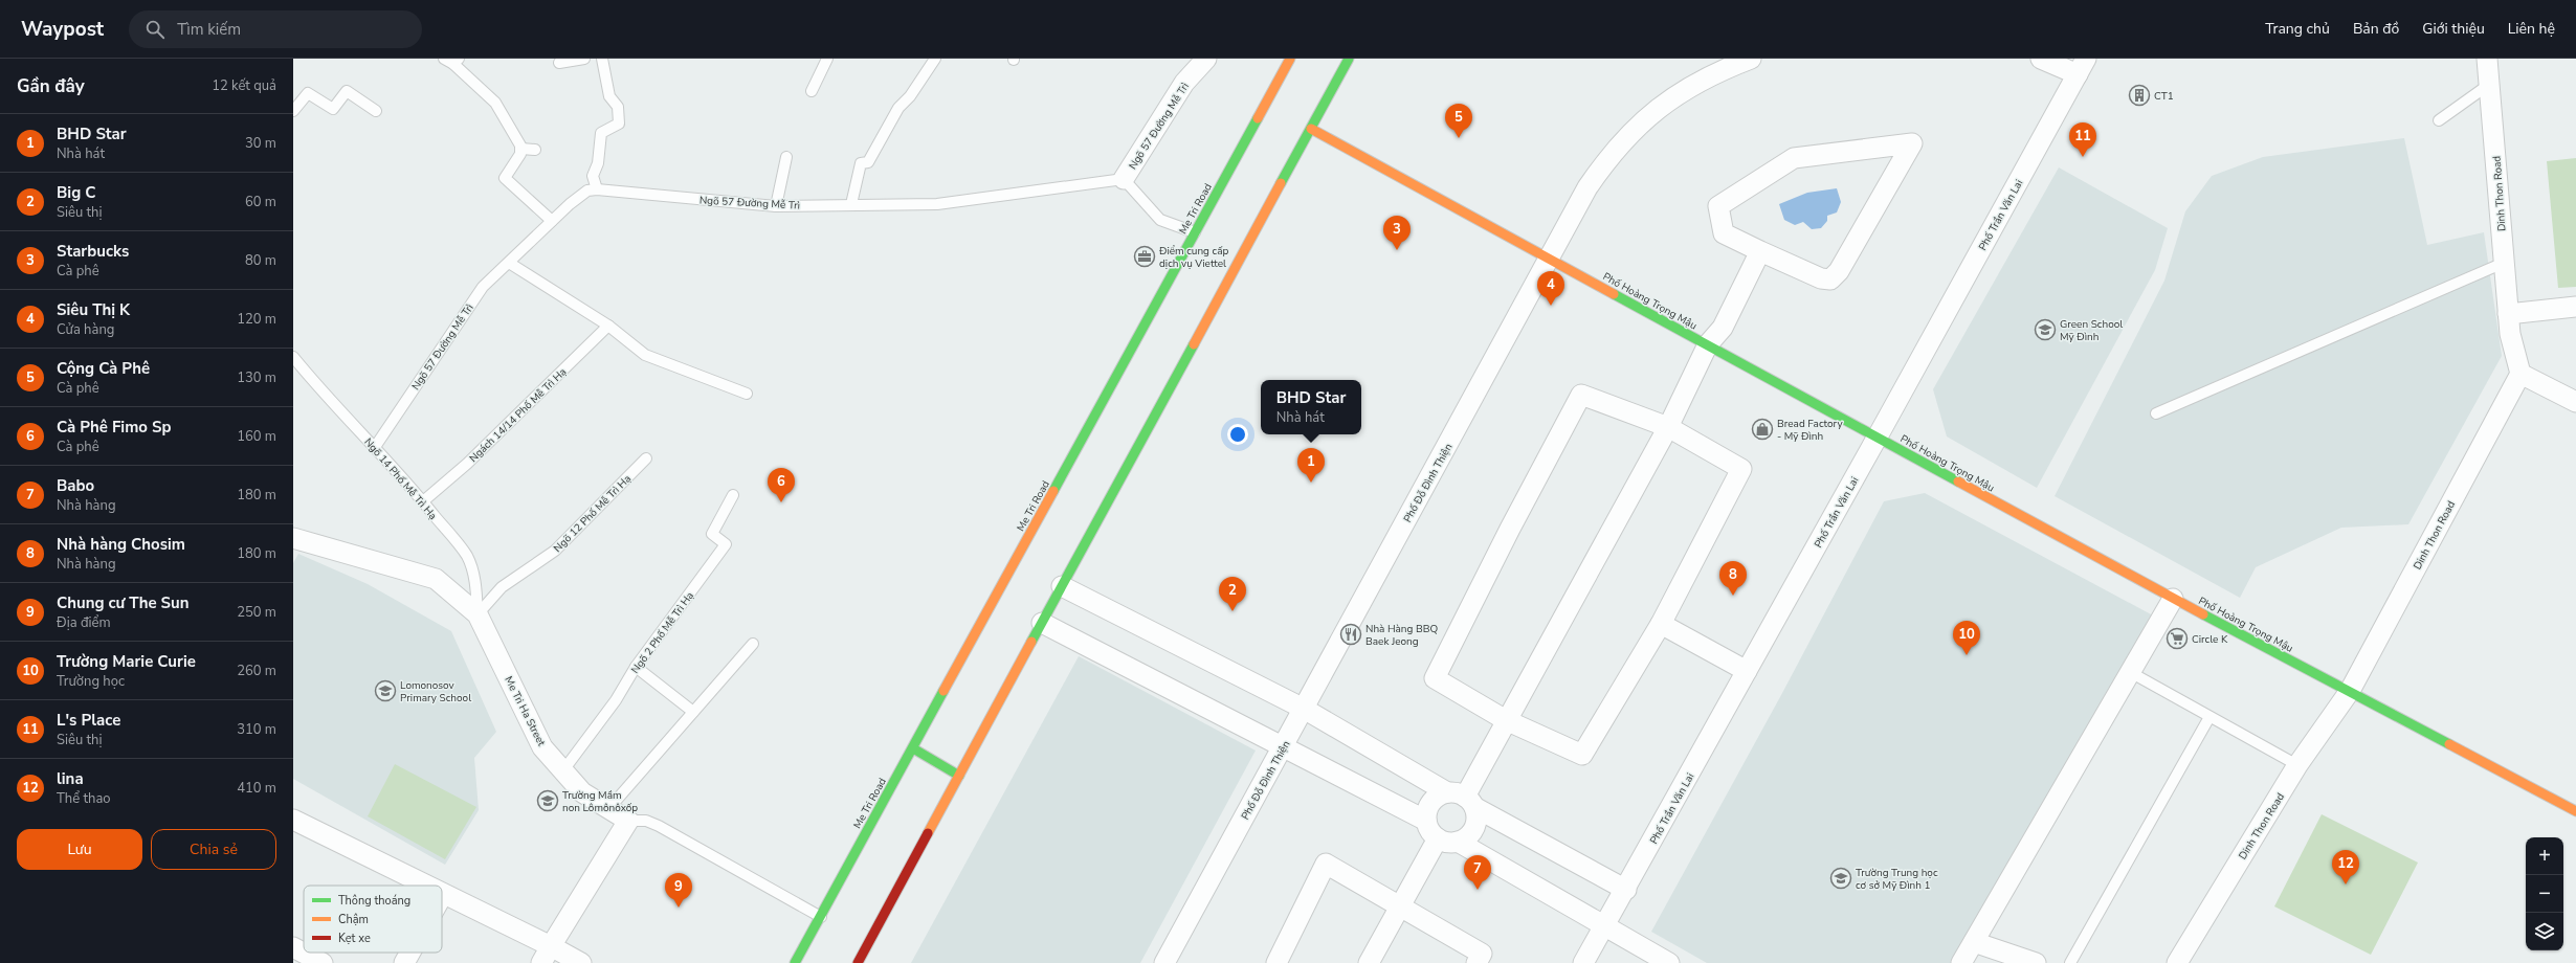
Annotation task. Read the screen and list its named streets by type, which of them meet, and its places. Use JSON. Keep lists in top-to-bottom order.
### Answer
{
  "streets": {
    "main road": ["Me Tri Road", "Phố Hoàng Trọng Mậu"],
    "street": [
      "Ngõ 57 Đường Mễ Trì",
      "Dinh Thon Road",
      "Phố Trần Văn Lai",
      "Phố Đỗ Đình Thiện",
      "Me Tri Ha Street"
    ],
    "lane": [
      "Ngách 14/14 Phố Mễ Trì Hạ",
      "Ngõ 14 Phố Mễ Trì Hạ",
      "Ngõ 12 Phố Mễ Trì Hạ",
      "Ngõ 2 Phố Mễ Trì Hạ"
    ]
  },
  "crossings": [
    ["Ngõ 57 Đường Mễ Trì", "Ngõ 14 Phố Mễ Trì Hạ"],
    ["Dinh Thon Road", "Phố Hoàng Trọng Mậu"],
    ["Phố Trần Văn Lai", "Phố Hoàng Trọng Mậu"],
    ["Phố Hoàng Trọng Mậu", "Phố Đỗ Đình Thiện"],
    ["Ngách 14/14 Phố Mễ Trì Hạ", "Ngõ 14 Phố Mễ Trì Hạ"],
    ["Ngõ 14 Phố Mễ Trì Hạ", "Ngõ 12 Phố Mễ Trì Hạ"],
    ["Ngõ 14 Phố Mễ Trì Hạ", "Me Tri Ha Street"],
    ["Ngõ 12 Phố Mễ Trì Hạ", "Me Tri Ha Street"],
    ["Ngõ 2 Phố Mễ Trì Hạ", "Me Tri Ha Street"]
  ],
  "places": {
    "building": ["CT1"],
    "office": ["Điểm cung cấp dịch vụ Viettel"],
    "school or university": [
      "Green School Mỹ Đình",
      "Lomonosov Primary School",
      "Trường Mầm non Lômônôxốp",
      "Trường Trung học cơ sở Mỹ Đình 1"
    ],
    "shop": ["Bread Factory - Mỹ Đình"],
    "restaurant": ["Nhà Hàng BBQ Baek Jeong"],
    "supermarket": ["Circle K"]
  },
  "legend": ["Thông thoáng", "Chậm", "Kẹt xe"],
  "page": {
    "header": "Waypost",
    "search": "Tìm kiếm",
    "nav": [
      "Trang chủ",
      "Bản đồ",
      "Giới thiệu",
      "Liên hệ"
    ],
    "heading": ["Gần đây", "12 kết quả"],
    "pins": [
      "5",
      "11",
      "3",
      "4",
      "1",
      "6",
      "8",
      "2",
      "10",
      "12",
      "7",
      "9"
    ],
    "list": [
      {
        "mark": "1",
        "name": "BHD Star",
        "note": "Nhà hát",
        "value": "30 m"
      },
      {
        "mark": "2",
        "name": "Big C",
        "note": "Siêu thị",
        "value": "60 m"
      },
      {
        "mark": "3",
        "name": "Starbucks",
        "note": "Cà phê",
        "value": "80 m"
      },
      {
        "mark": "4",
        "name": "Siêu Thị K",
        "note": "Cửa hàng",
        "value": "120 m"
      },
      {
        "mark": "5",
        "name": "Cộng Cà Phê",
        "note": "Cà phê",
        "value": "130 m"
      },
      {
        "mark": "6",
        "name": "Cà Phê Fimo Sp",
        "note": "Cà phê",
        "value": "160 m"
      },
      {
        "mark": "7",
        "name": "Babo",
        "note": "Nhà hàng",
        "value": "180 m"
      },
      {
        "mark": "8",
        "name": "Nhà hàng Chosim",
        "note": "Nhà hàng",
        "value": "180 m"
      },
      {
        "mark": "9",
        "name": "Chung cư The Sun",
        "note": "Địa điểm",
        "value": "250 m"
      },
      {
        "mark": "10",
        "name": "Trường Marie Curie",
        "note": "Trường học",
        "value": "260 m"
      },
      {
        "mark": "11",
        "name": "L's Place",
        "note": "Siêu thị",
        "value": "310 m"
      },
      {
        "mark": "12",
        "name": "lina",
        "note": "Thể thao",
        "value": "410 m"
      }
    ],
    "popup": ["BHD Star", "Nhà hát"],
    "buttons": ["Lưu", "Chia sẻ"],
    "map_buttons": ["+", "−"]
  }
}
